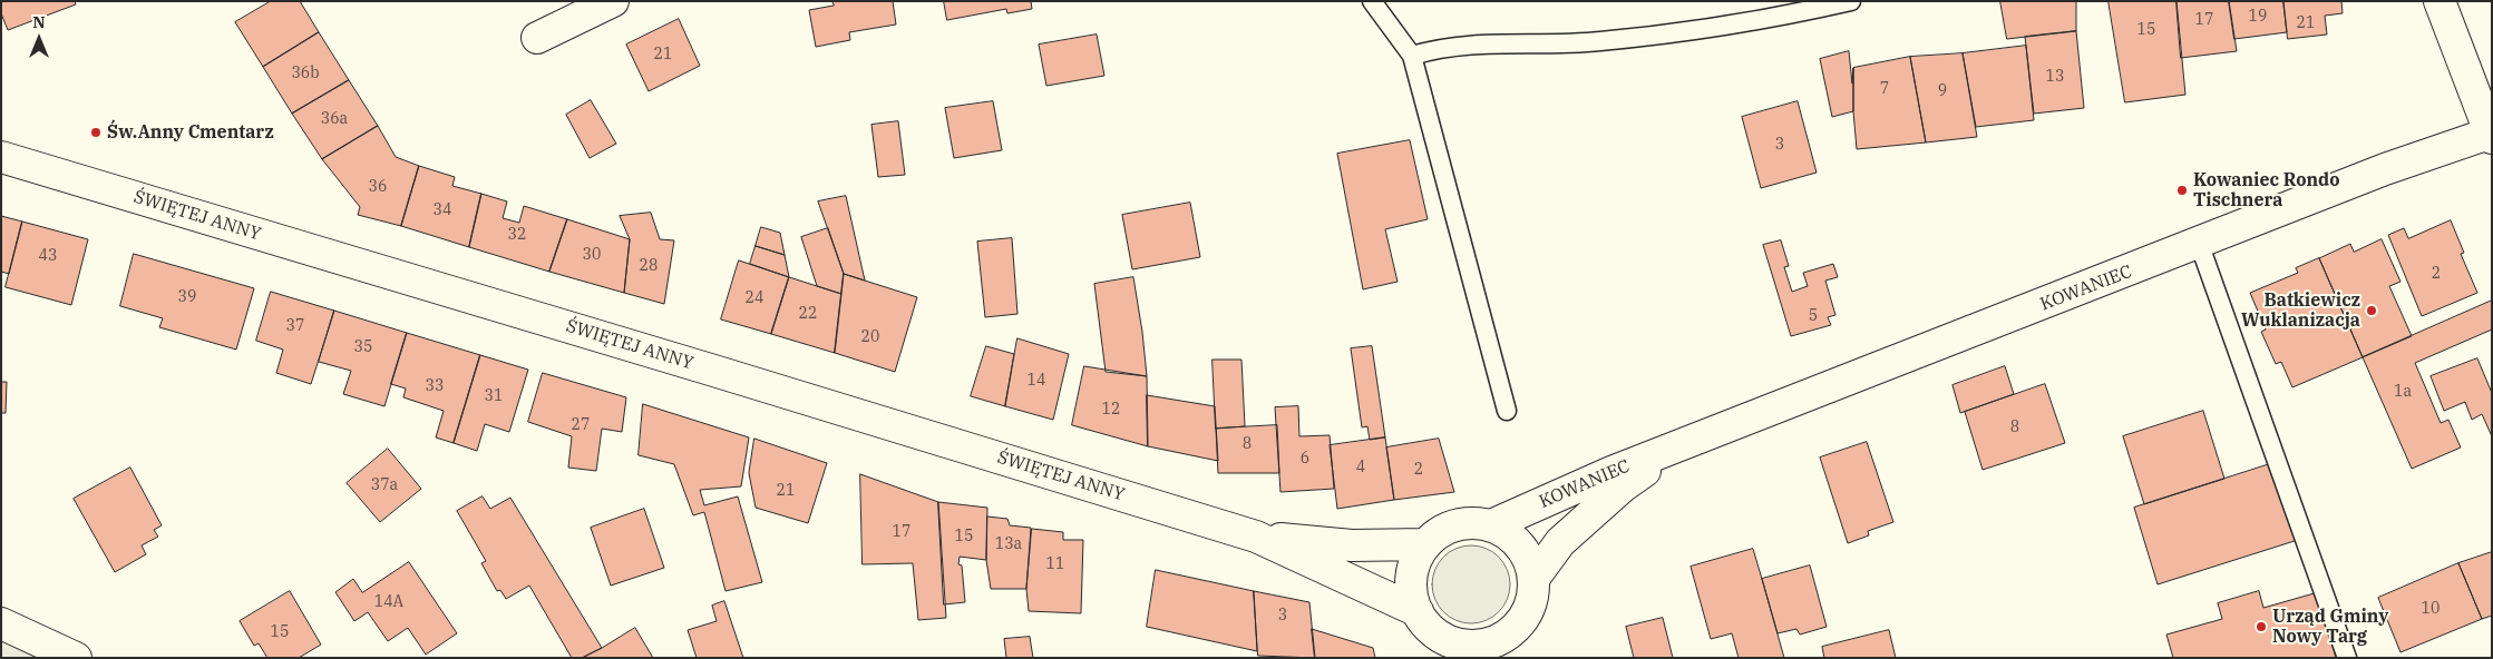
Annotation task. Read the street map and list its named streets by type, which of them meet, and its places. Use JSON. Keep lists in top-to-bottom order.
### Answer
{
  "streets": {
    "street": ["ŚWIĘTEJ ANNY", "KOWANIEC"]
  },
  "crossings": [
    ["ŚWIĘTEJ ANNY", "KOWANIEC"]
  ],
  "places": [
    "Św.Anny Cmentarz",
    "Kowaniec Rondo Tischnera",
    "Batkiewicz Wuklanizacja",
    "Urząd Gminy Nowy Targ"
  ],
  "house_numbers": [
    "19",
    "17",
    "21",
    "15",
    "21",
    "36b",
    "13",
    "7",
    "9",
    "36a",
    "3",
    "36",
    "34",
    "32",
    "30",
    "43",
    "28",
    "2",
    "39",
    "24",
    "22",
    "5",
    "37",
    "20",
    "35",
    "14",
    "33",
    "1a",
    "31",
    "12",
    "27",
    "8",
    "8",
    "6",
    "4",
    "2",
    "37a",
    "21",
    "17",
    "15",
    "13a",
    "11",
    "14A",
    "10",
    "3",
    "15"
  ],
  "north": "top"
}
